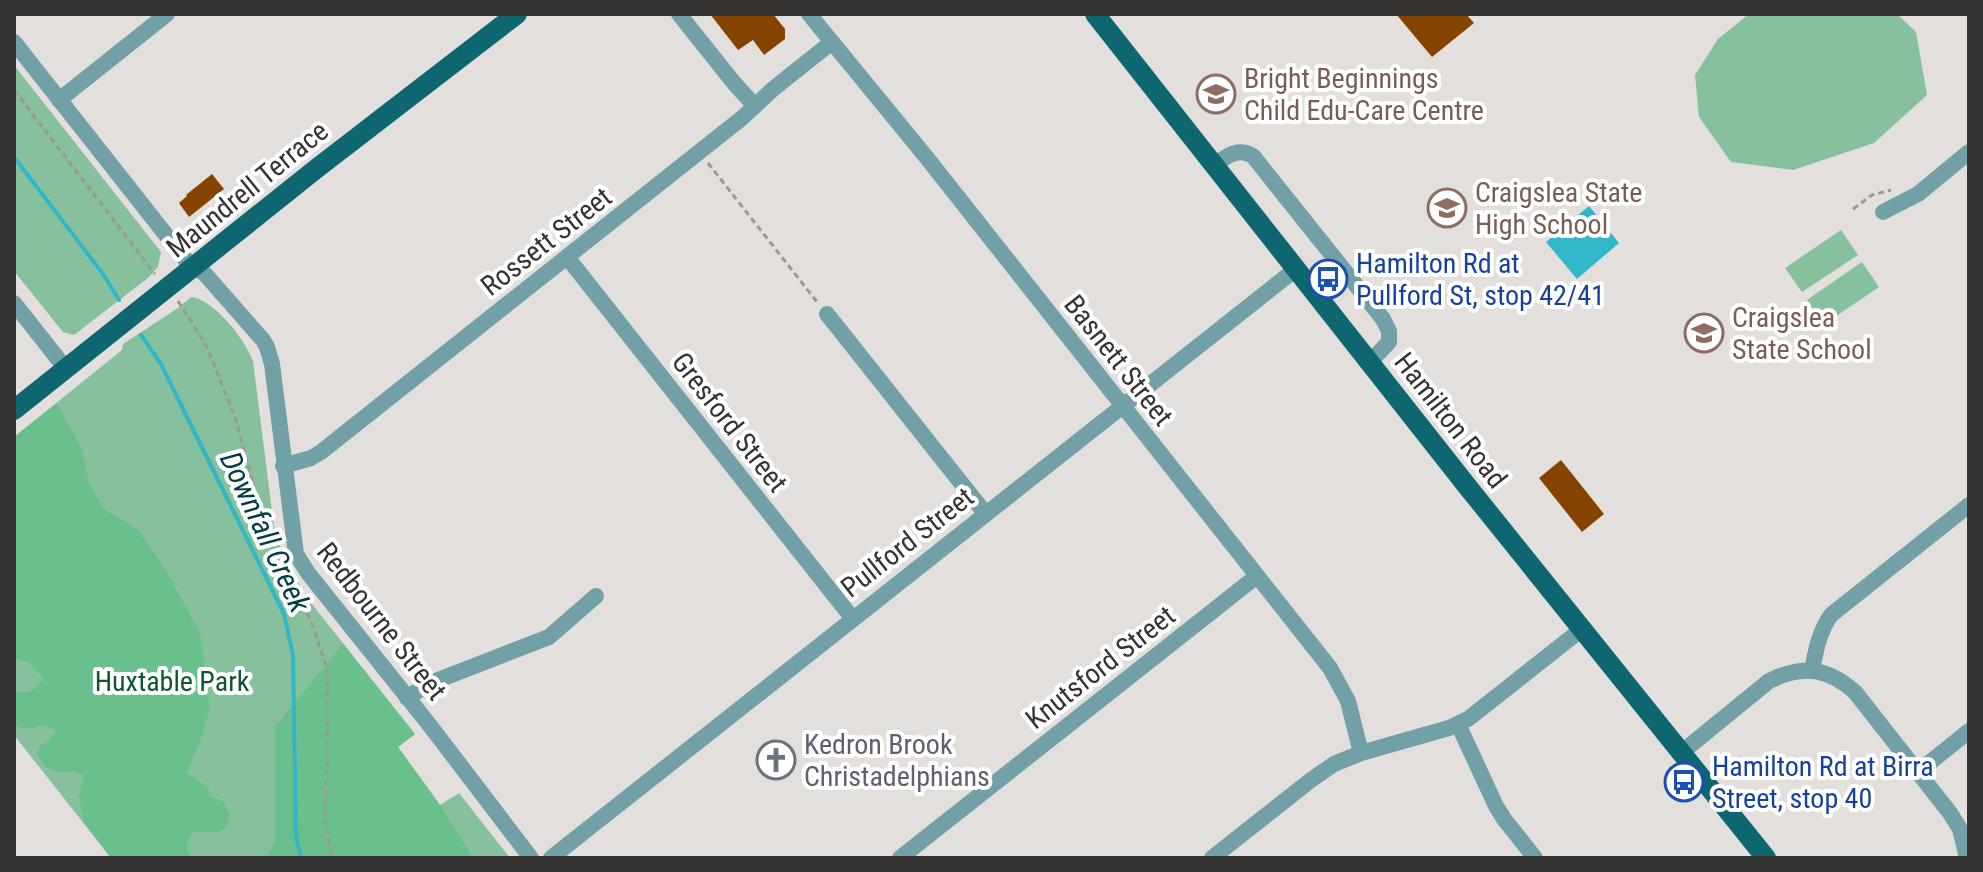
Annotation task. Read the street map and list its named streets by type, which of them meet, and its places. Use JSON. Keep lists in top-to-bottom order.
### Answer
{
  "streets": {
    "main road": ["Maundrell Terrace", "Hamilton Road"],
    "street": [
      "Rossett Street",
      "Basnett Street",
      "Gresford Street",
      "Pullford Street",
      "Redbourne Street",
      "Knutsford Street"
    ]
  },
  "crossings": [
    ["Maundrell Terrace", "Redbourne Street"],
    ["Rossett Street", "Basnett Street"],
    ["Rossett Street", "Gresford Street"],
    ["Rossett Street", "Redbourne Street"],
    ["Basnett Street", "Pullford Street"],
    ["Basnett Street", "Knutsford Street"],
    ["Hamilton Road", "Pullford Street"],
    ["Gresford Street", "Pullford Street"]
  ],
  "water": ["Downfall Creek"],
  "parks": ["Huxtable Park"],
  "places": {
    "school or university": ["Bright Beginnings Child Edu-Care Centre", "Craigslea State High School", "Craigslea State School"],
    "bus stop": ["Hamilton Rd at Pullford St, stop 42/41", "Hamilton Rd at Birra Street, stop 40"],
    "church": ["Kedron Brook Christadelphians"]
  }
}
